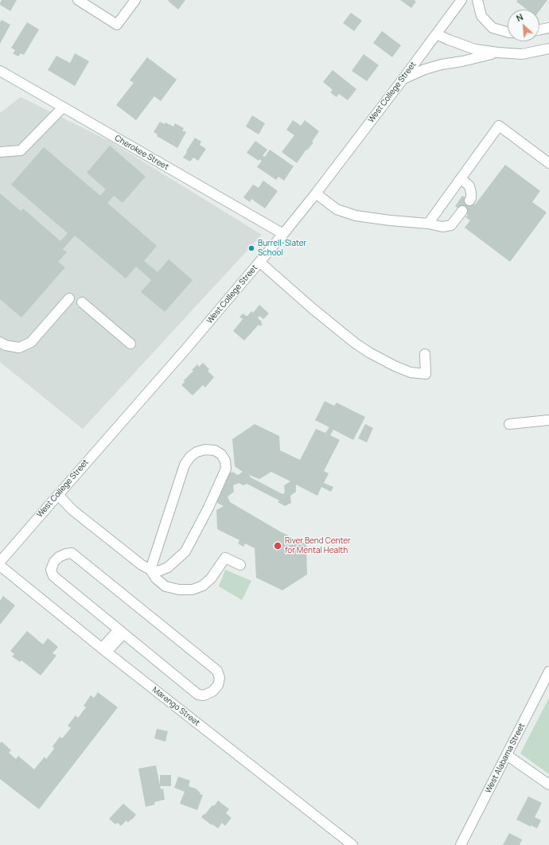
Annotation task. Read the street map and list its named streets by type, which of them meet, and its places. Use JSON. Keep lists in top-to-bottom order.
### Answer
{
  "streets": {
    "street": [
      "West College Street",
      "Cherokee Street",
      "Marengo Street",
      "West Alabama Street"
    ]
  },
  "crossings": [
    ["West College Street", "Cherokee Street"]
  ],
  "places": ["Burrell-Slater School", "River Bend Center for Mental Health"],
  "north": "top left"
}
